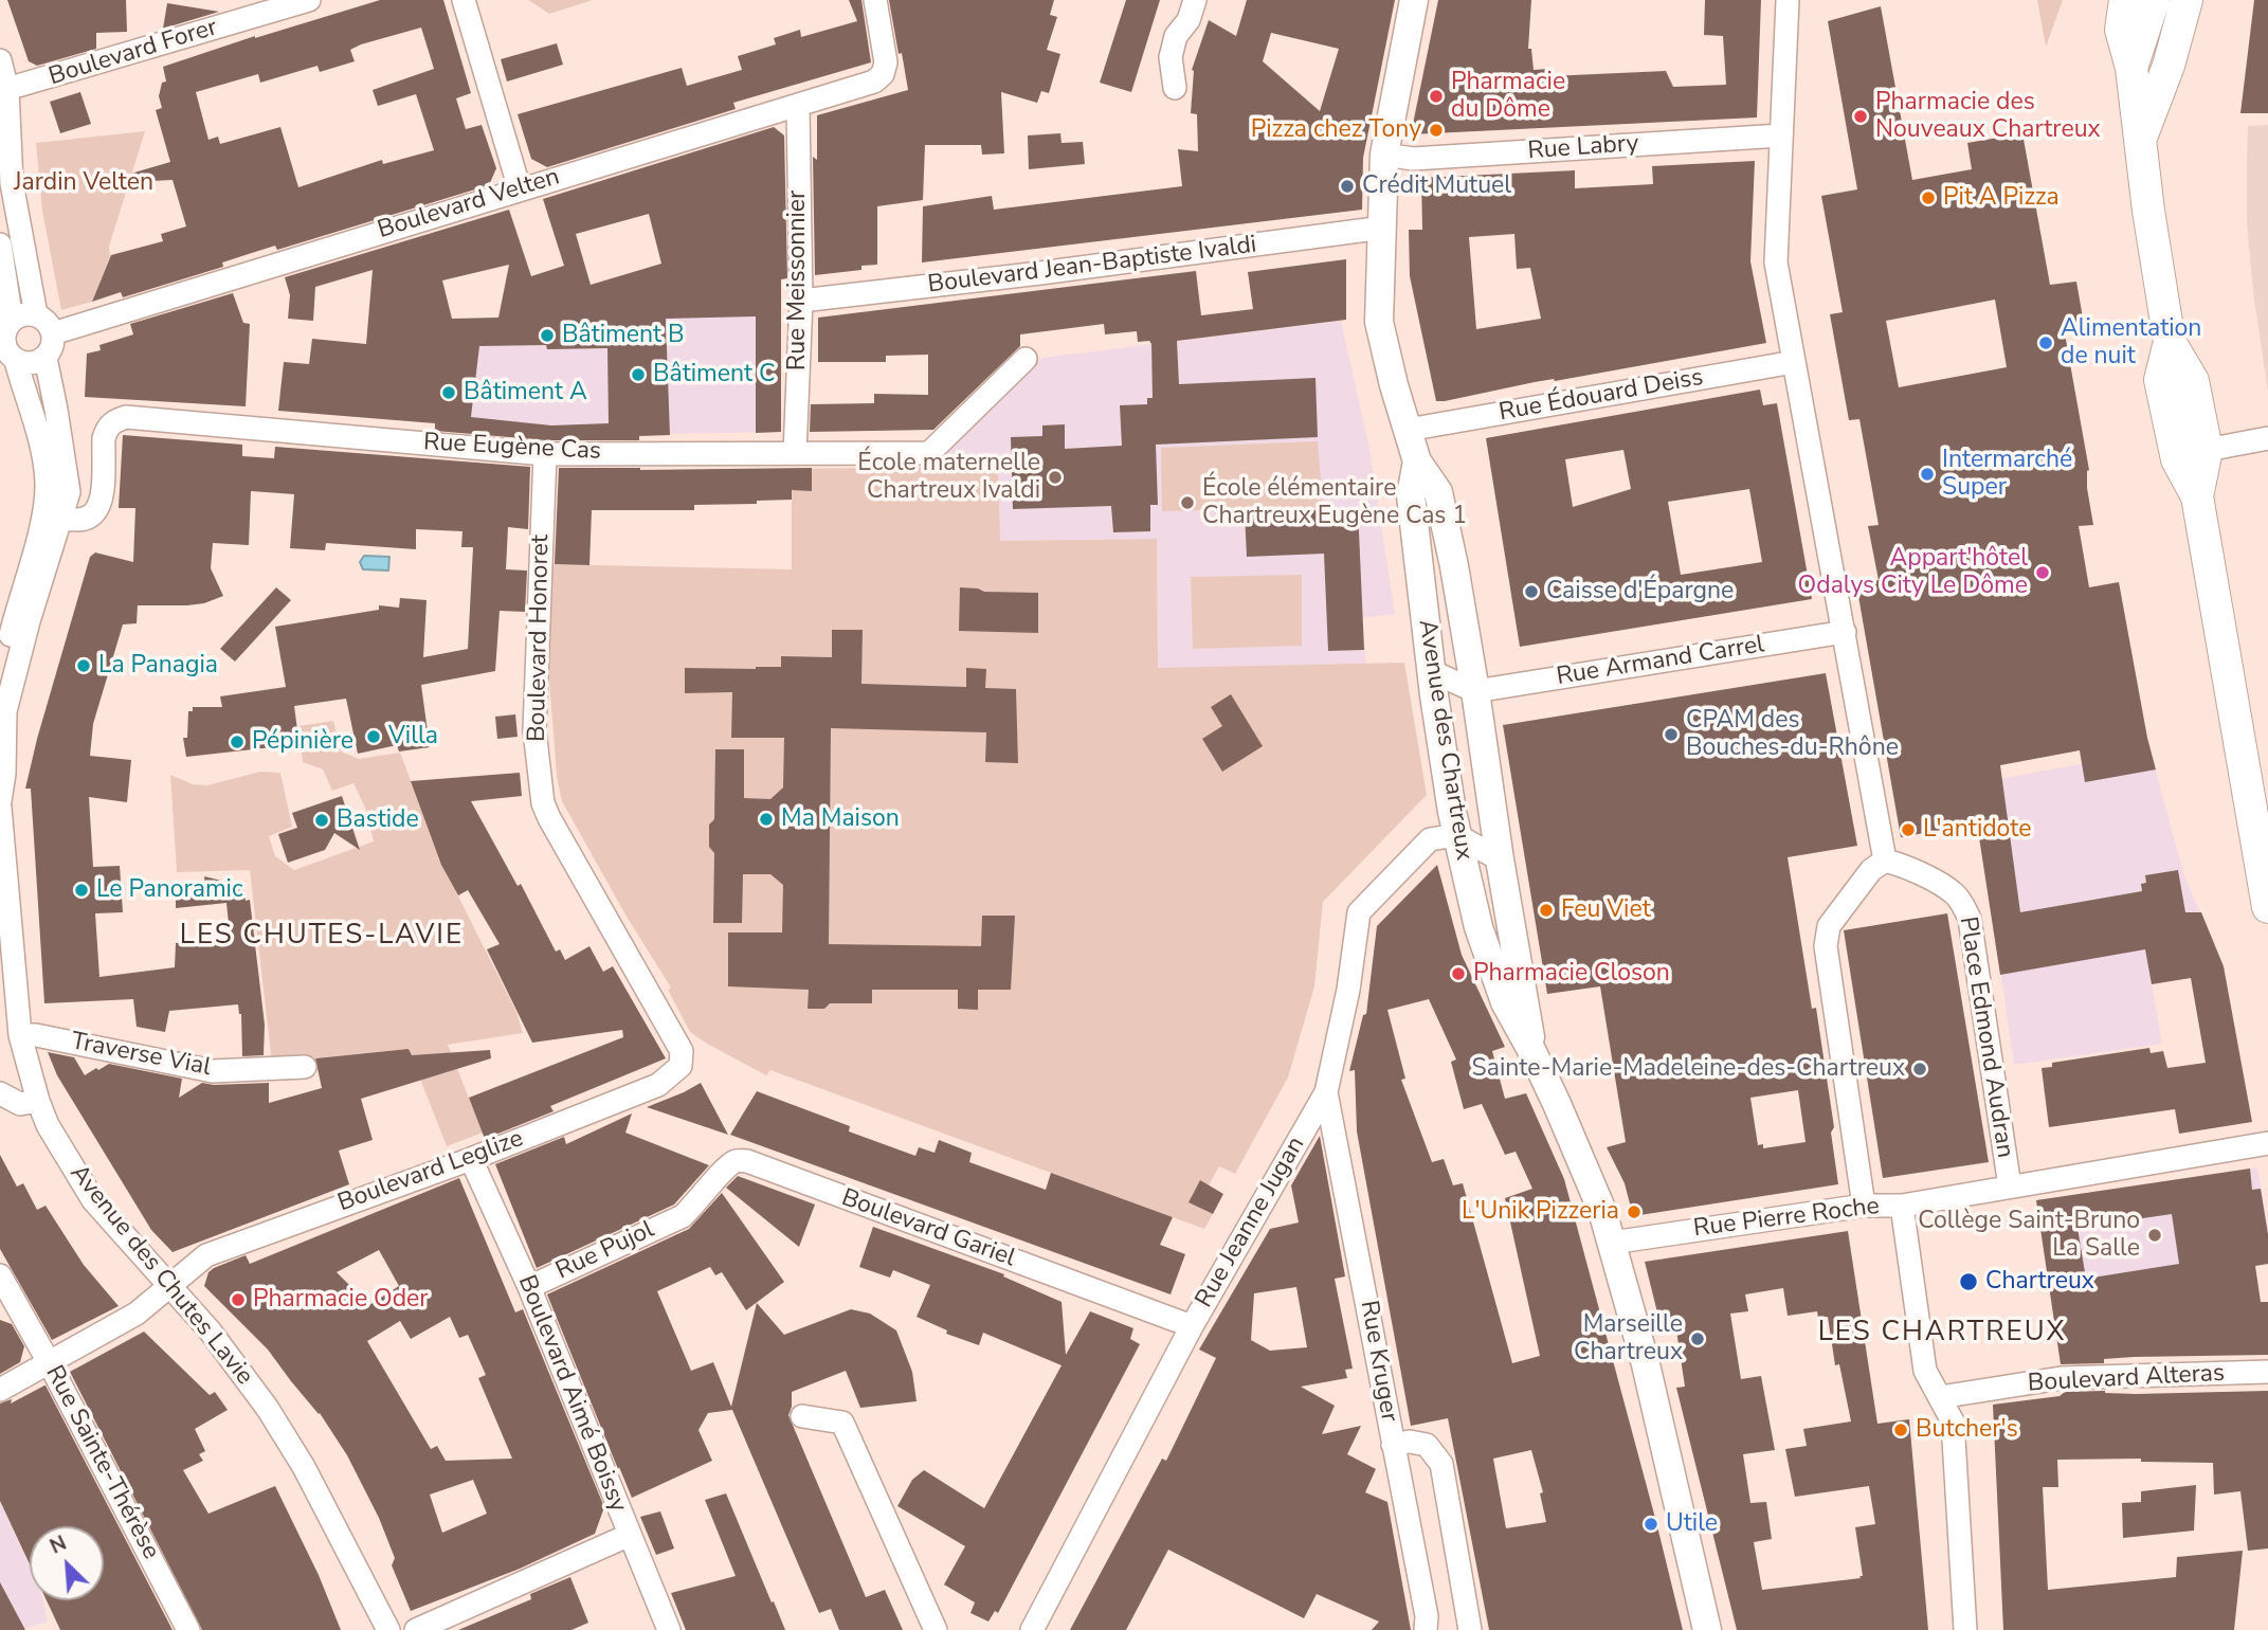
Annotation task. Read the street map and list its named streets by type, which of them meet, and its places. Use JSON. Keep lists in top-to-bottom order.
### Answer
{
  "streets": {
    "street": [
      "Boulevard Forer",
      "Rue Labry",
      "Boulevard Velten",
      "Boulevard Jean-Baptiste Ivaldi",
      "Rue Meissonnier",
      "Rue Édouard Deiss",
      "Rue Eugène Cas",
      "Boulevard Honoret",
      "Rue Armand Carrel",
      "Avenue des Chartreux",
      "Place Edmond Audran",
      "Traverse Vial",
      "Boulevard Leglize",
      "Rue Pierre Roche",
      "Rue Jeanne Jugan",
      "Boulevard Gariel",
      "Rue Pujol",
      "Avenue des Chutes Lavie",
      "Rue Kruger",
      "Boulevard Alteras",
      "Boulevard Aimé Boissy",
      "Rue Sainte-Thérèse"
    ]
  },
  "crossings": [
    ["Rue Labry", "Avenue des Chartreux"],
    ["Boulevard Velten", "Rue Meissonnier"],
    ["Boulevard Velten", "Avenue des Chutes Lavie"],
    ["Boulevard Jean-Baptiste Ivaldi", "Rue Meissonnier"],
    ["Boulevard Jean-Baptiste Ivaldi", "Avenue des Chartreux"],
    ["Rue Meissonnier", "Rue Eugène Cas"],
    ["Rue Édouard Deiss", "Avenue des Chartreux"],
    ["Rue Eugène Cas", "Boulevard Honoret"],
    ["Rue Eugène Cas", "Avenue des Chutes Lavie"],
    ["Boulevard Honoret", "Boulevard Leglize"],
    ["Rue Armand Carrel", "Avenue des Chartreux"],
    ["Avenue des Chartreux", "Rue Pierre Roche"],
    ["Avenue des Chartreux", "Rue Jeanne Jugan"],
    ["Place Edmond Audran", "Rue Pierre Roche"],
    ["Traverse Vial", "Avenue des Chutes Lavie"],
    ["Boulevard Leglize", "Avenue des Chutes Lavie"],
    ["Boulevard Leglize", "Boulevard Aimé Boissy"],
    ["Boulevard Leglize", "Rue Sainte-Thérèse"],
    ["Rue Jeanne Jugan", "Boulevard Gariel"],
    ["Rue Jeanne Jugan", "Rue Kruger"],
    ["Boulevard Gariel", "Rue Pujol"],
    ["Rue Pujol", "Boulevard Aimé Boissy"]
  ],
  "districts": ["LES CHUTES-LAVIE", "LES CHARTREUX"],
  "parks": ["Jardin Velten"],
  "places": [
    "Pharmacie du Dôme",
    "Pharmacie des Nouveaux Chartreux",
    "Pizza chez Tony",
    "Crédit Mutuel",
    "Pit A Pizza",
    "Bâtiment B",
    "Alimentation de nuit",
    "Bâtiment C",
    "Bâtiment A",
    "Intermarché Super",
    "École maternelle Chartreux Ivaldi",
    "École élémentaire Chartreux Eugène Cas 1",
    "Appart'hôtel Odalys City Le Dôme",
    "Caisse d'Épargne",
    "La Panagia",
    "CPAM des Bouches-du-Rhône",
    "Villa",
    "Pépinière",
    "Ma Maison",
    "Bastide",
    "L'antidote",
    "Le Panoramic",
    "Feu Viet",
    "Pharmacie Closon",
    "Sainte-Marie-Madeleine-des-Chartreux",
    "L'Unik Pizzeria",
    "Collège Saint-Bruno La Salle",
    "Chartreux",
    "Pharmacie Oder",
    "Marseille Chartreux",
    "Butcher's",
    "Utile"
  ],
  "north": "top left"
}
